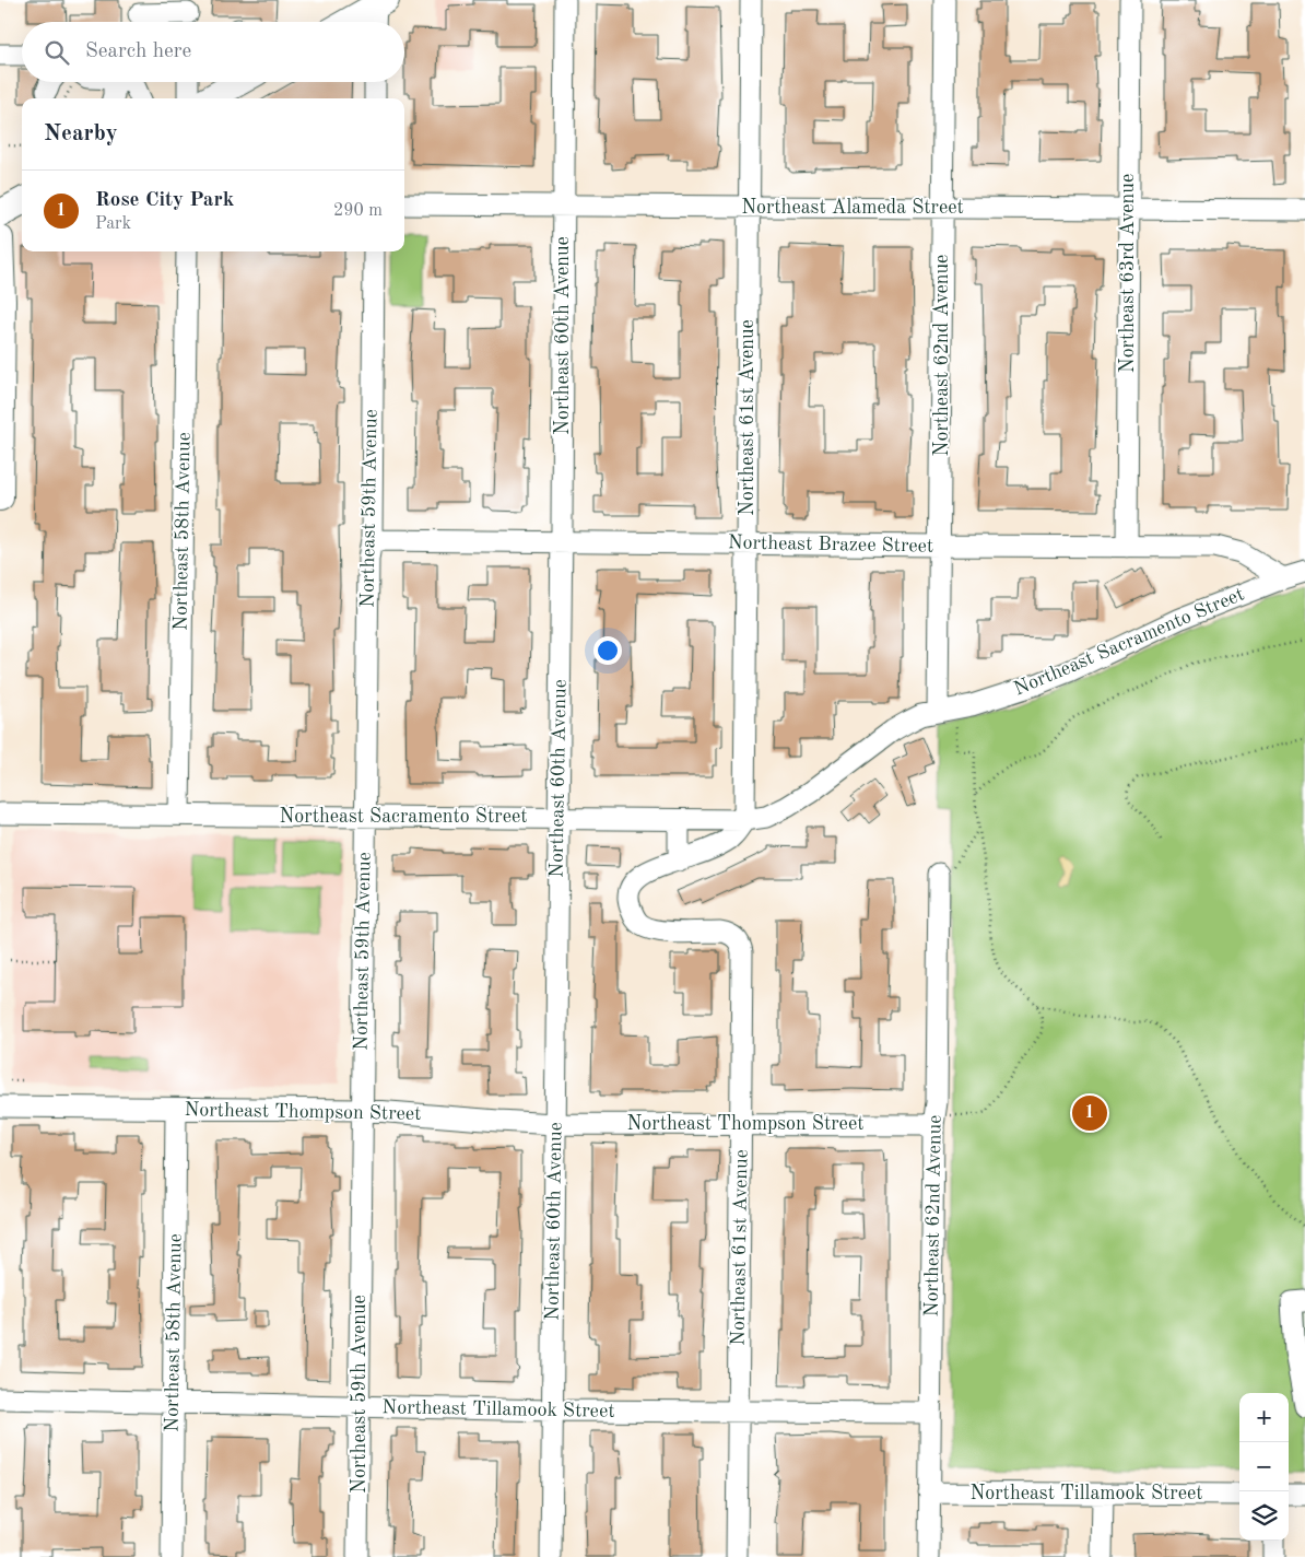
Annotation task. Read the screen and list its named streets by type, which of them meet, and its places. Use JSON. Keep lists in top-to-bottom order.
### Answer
{
  "streets": {
    "street": [
      "Northeast Alameda Street",
      "Northeast 63rd Avenue",
      "Northeast 60th Avenue",
      "Northeast 62nd Avenue",
      "Northeast 61st Avenue",
      "Northeast 59th Avenue",
      "Northeast 58th Avenue",
      "Northeast Brazee Street",
      "Northeast Sacramento Street",
      "Northeast Thompson Street",
      "Northeast Tillamook Street"
    ]
  },
  "crossings": [
    ["Northeast Alameda Street", "Northeast 63rd Avenue"],
    ["Northeast Alameda Street", "Northeast 60th Avenue"],
    ["Northeast Alameda Street", "Northeast 62nd Avenue"],
    ["Northeast Alameda Street", "Northeast 61st Avenue"],
    ["Northeast 63rd Avenue", "Northeast Brazee Street"],
    ["Northeast 60th Avenue", "Northeast Brazee Street"],
    ["Northeast 60th Avenue", "Northeast Sacramento Street"],
    ["Northeast 60th Avenue", "Northeast Thompson Street"],
    ["Northeast 60th Avenue", "Northeast Tillamook Street"],
    ["Northeast 62nd Avenue", "Northeast Brazee Street"],
    ["Northeast 62nd Avenue", "Northeast Sacramento Street"],
    ["Northeast 62nd Avenue", "Northeast Thompson Street"],
    ["Northeast 62nd Avenue", "Northeast Tillamook Street"],
    ["Northeast 61st Avenue", "Northeast Brazee Street"],
    ["Northeast 61st Avenue", "Northeast Sacramento Street"],
    ["Northeast 61st Avenue", "Northeast Thompson Street"],
    ["Northeast 61st Avenue", "Northeast Tillamook Street"],
    ["Northeast 59th Avenue", "Northeast Brazee Street"],
    ["Northeast 59th Avenue", "Northeast Sacramento Street"],
    ["Northeast 59th Avenue", "Northeast Thompson Street"],
    ["Northeast 59th Avenue", "Northeast Tillamook Street"],
    ["Northeast 58th Avenue", "Northeast Sacramento Street"],
    ["Northeast 58th Avenue", "Northeast Thompson Street"],
    ["Northeast 58th Avenue", "Northeast Tillamook Street"],
    ["Northeast Brazee Street", "Northeast Sacramento Street"]
  ],
  "page": {
    "search": "Search here",
    "heading": "Nearby",
    "list": [
      {
        "mark": "1",
        "name": "Rose City Park",
        "note": "Park",
        "value": "290 m"
      }
    ],
    "pins": "1",
    "map_buttons": ["+", "−"]
  }
}
